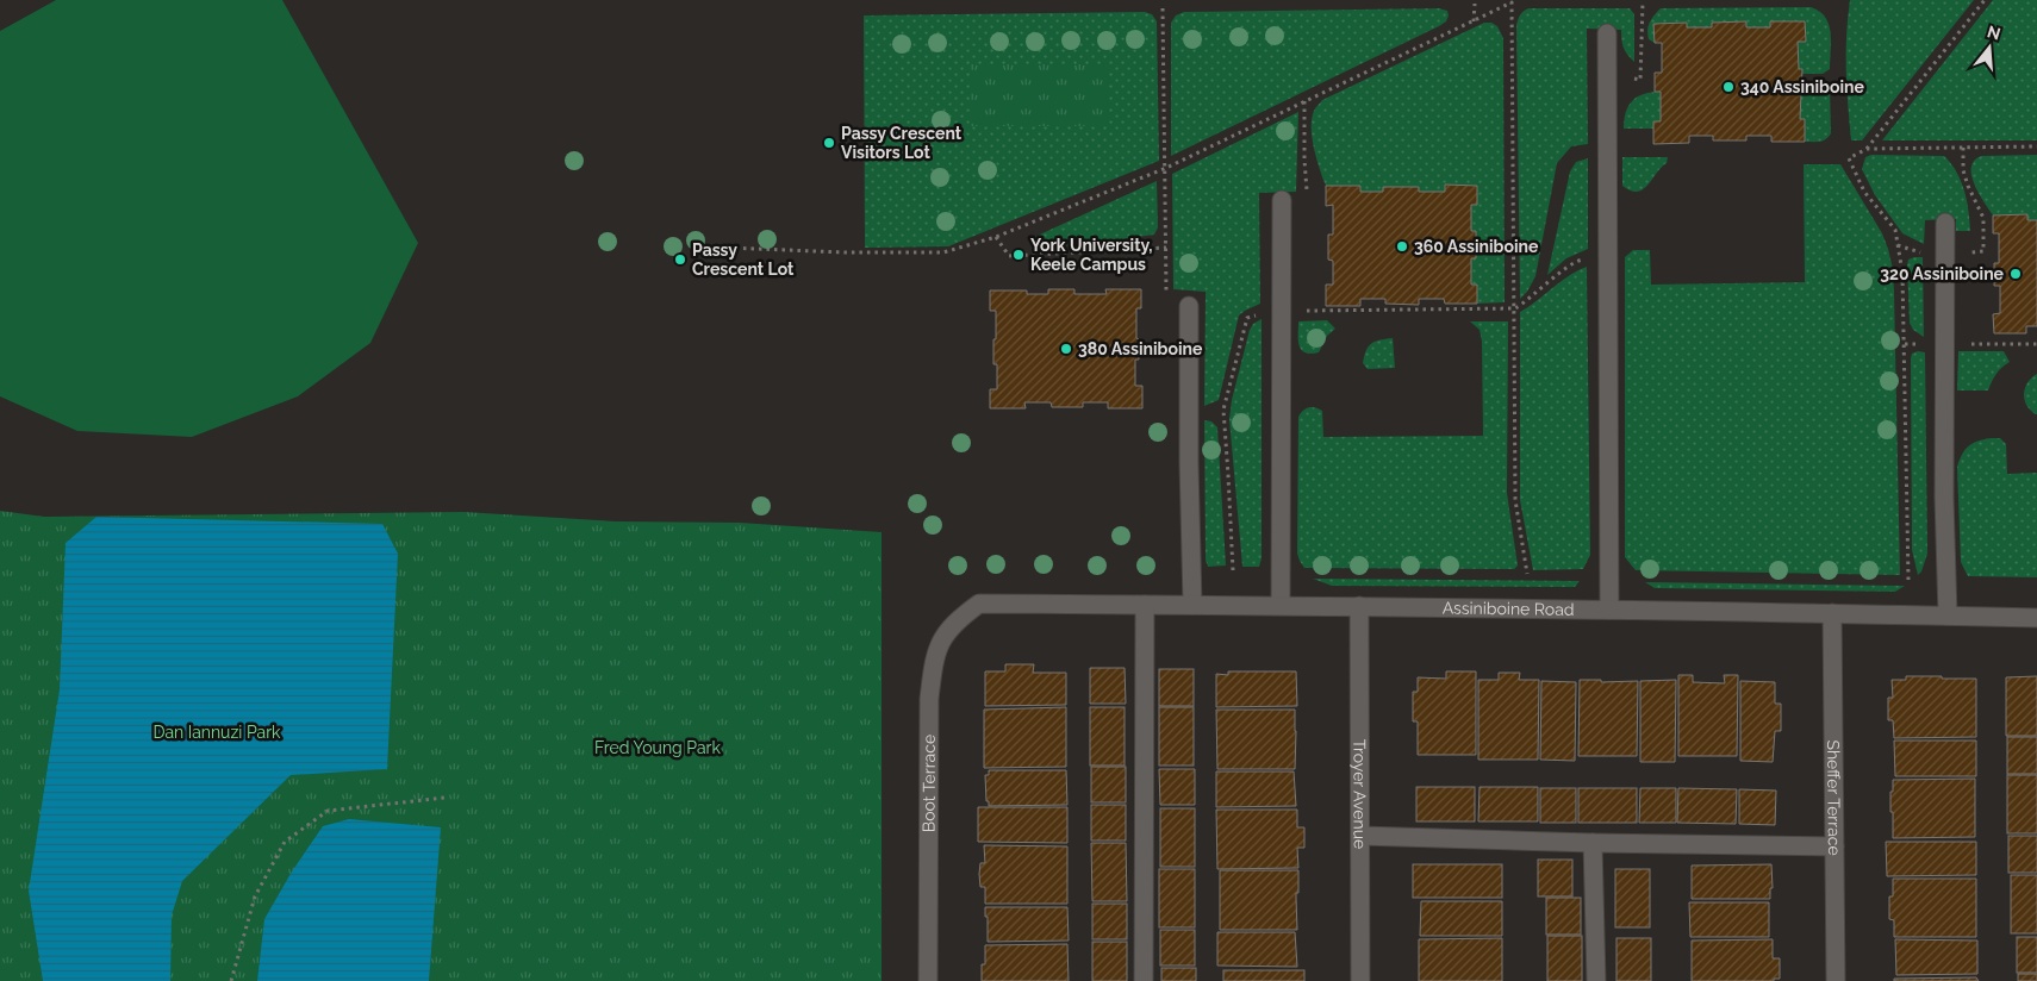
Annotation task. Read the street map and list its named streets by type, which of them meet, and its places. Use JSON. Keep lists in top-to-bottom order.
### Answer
{
  "streets": {
    "street": [
      "Assiniboine Road",
      "Boot Terrace",
      "Troyer Avenue",
      "Sheffer Terrace"
    ]
  },
  "crossings": [
    ["Assiniboine Road", "Boot Terrace"],
    ["Assiniboine Road", "Troyer Avenue"],
    ["Assiniboine Road", "Sheffer Terrace"]
  ],
  "parks": ["Dan Iannuzi Park", "Fred Young Park"],
  "places": [
    "340 Assiniboine",
    "Passy Crescent Visitors Lot",
    "360 Assiniboine",
    "York University, Keele Campus",
    "Passy Crescent Lot",
    "320 Assiniboine",
    "380 Assiniboine"
  ],
  "north": "top"
}
